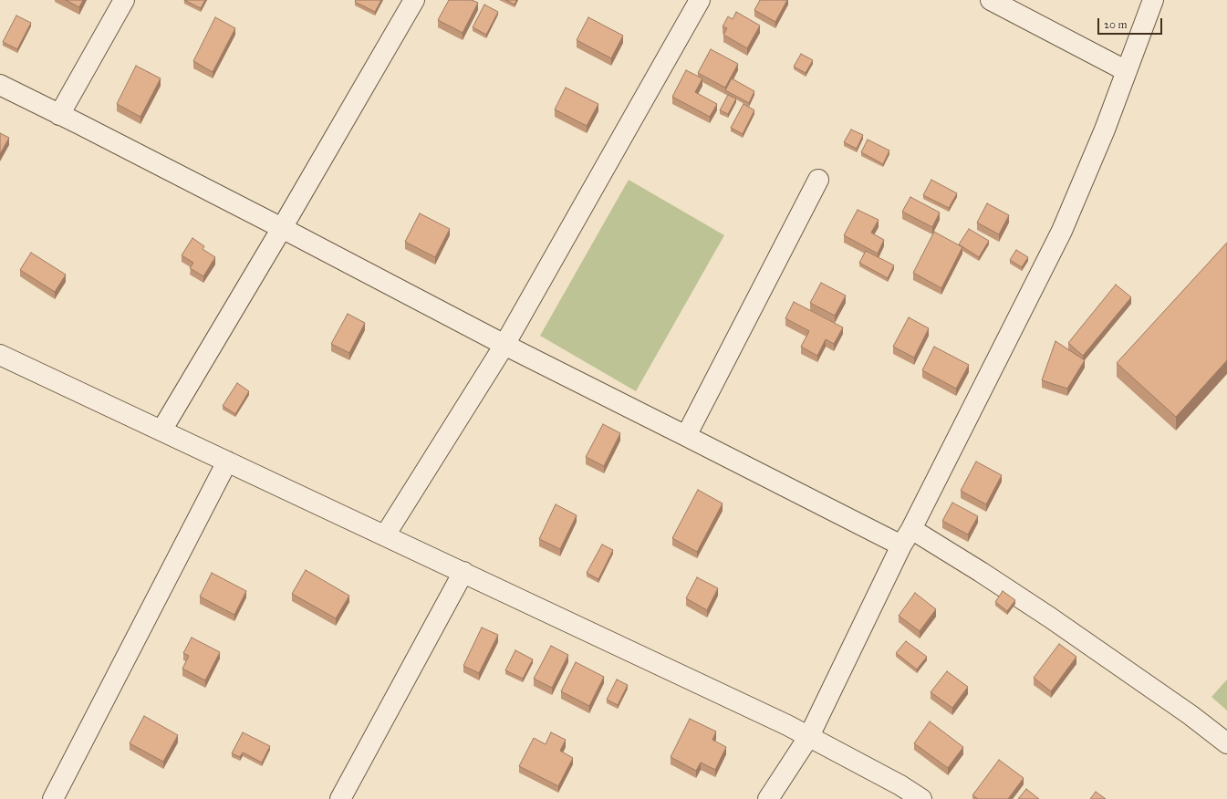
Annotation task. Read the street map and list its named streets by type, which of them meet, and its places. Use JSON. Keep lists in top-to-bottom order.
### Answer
{
  "scale_bar": "20 m"
}
